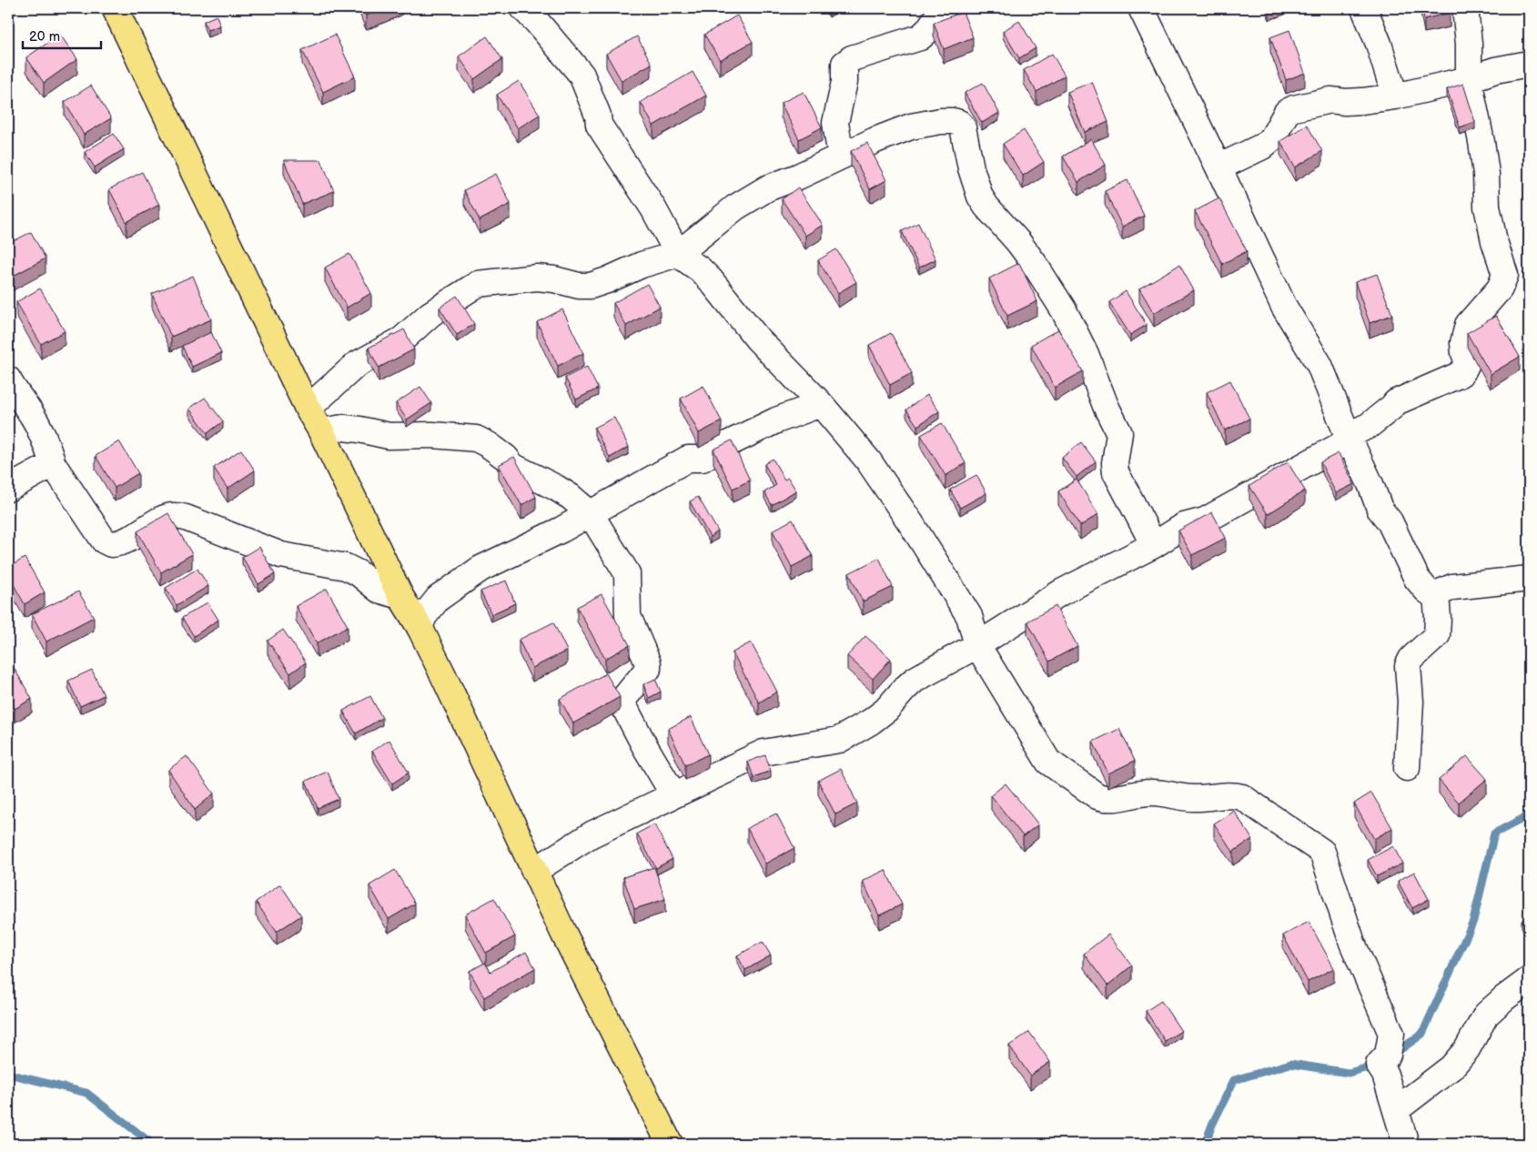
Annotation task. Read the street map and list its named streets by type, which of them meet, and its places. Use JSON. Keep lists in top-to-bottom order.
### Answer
{
  "scale_bar": "20 m"
}
